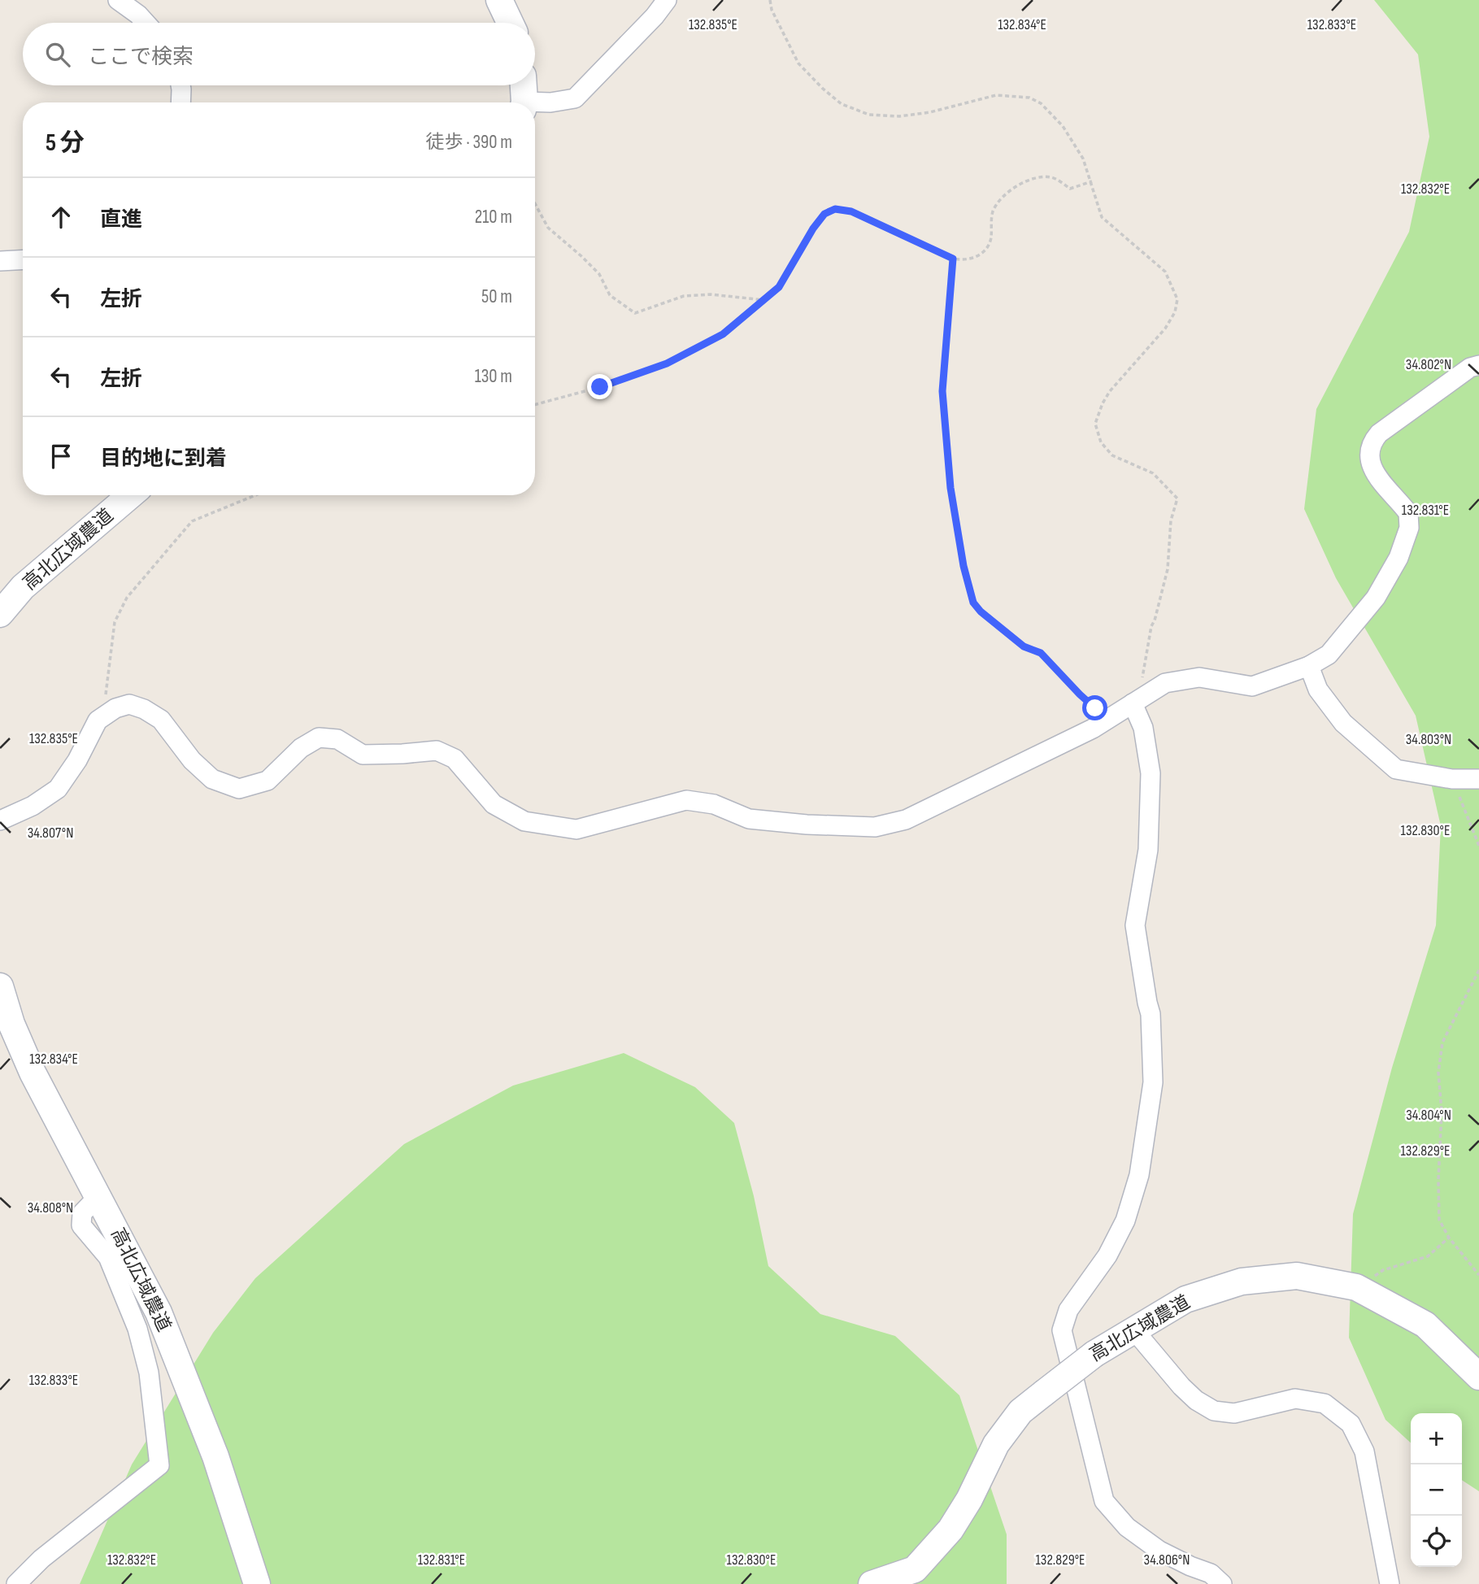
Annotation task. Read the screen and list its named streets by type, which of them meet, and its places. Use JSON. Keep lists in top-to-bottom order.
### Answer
{
  "streets": {
    "street": ["高北広域農道"]
  },
  "page": {
    "search": "ここで検索",
    "heading": ["5 分", "徒歩 · 390 m"],
    "list": [
      ["直進", "210 m"],
      ["左折", "50 m"],
      ["左折", "130 m"],
      "目的地に到着"
    ],
    "map_buttons": ["+", "−"]
  },
  "coordinates": [
    "132.835°E",
    "132.834°E",
    "132.833°E",
    "132.832°E",
    "34.802°N",
    "132.831°E",
    "34.803°N",
    "132.830°E",
    "34.807°N",
    "34.804°N",
    "132.829°E",
    "34.808°N",
    "34.806°N"
  ]
}
